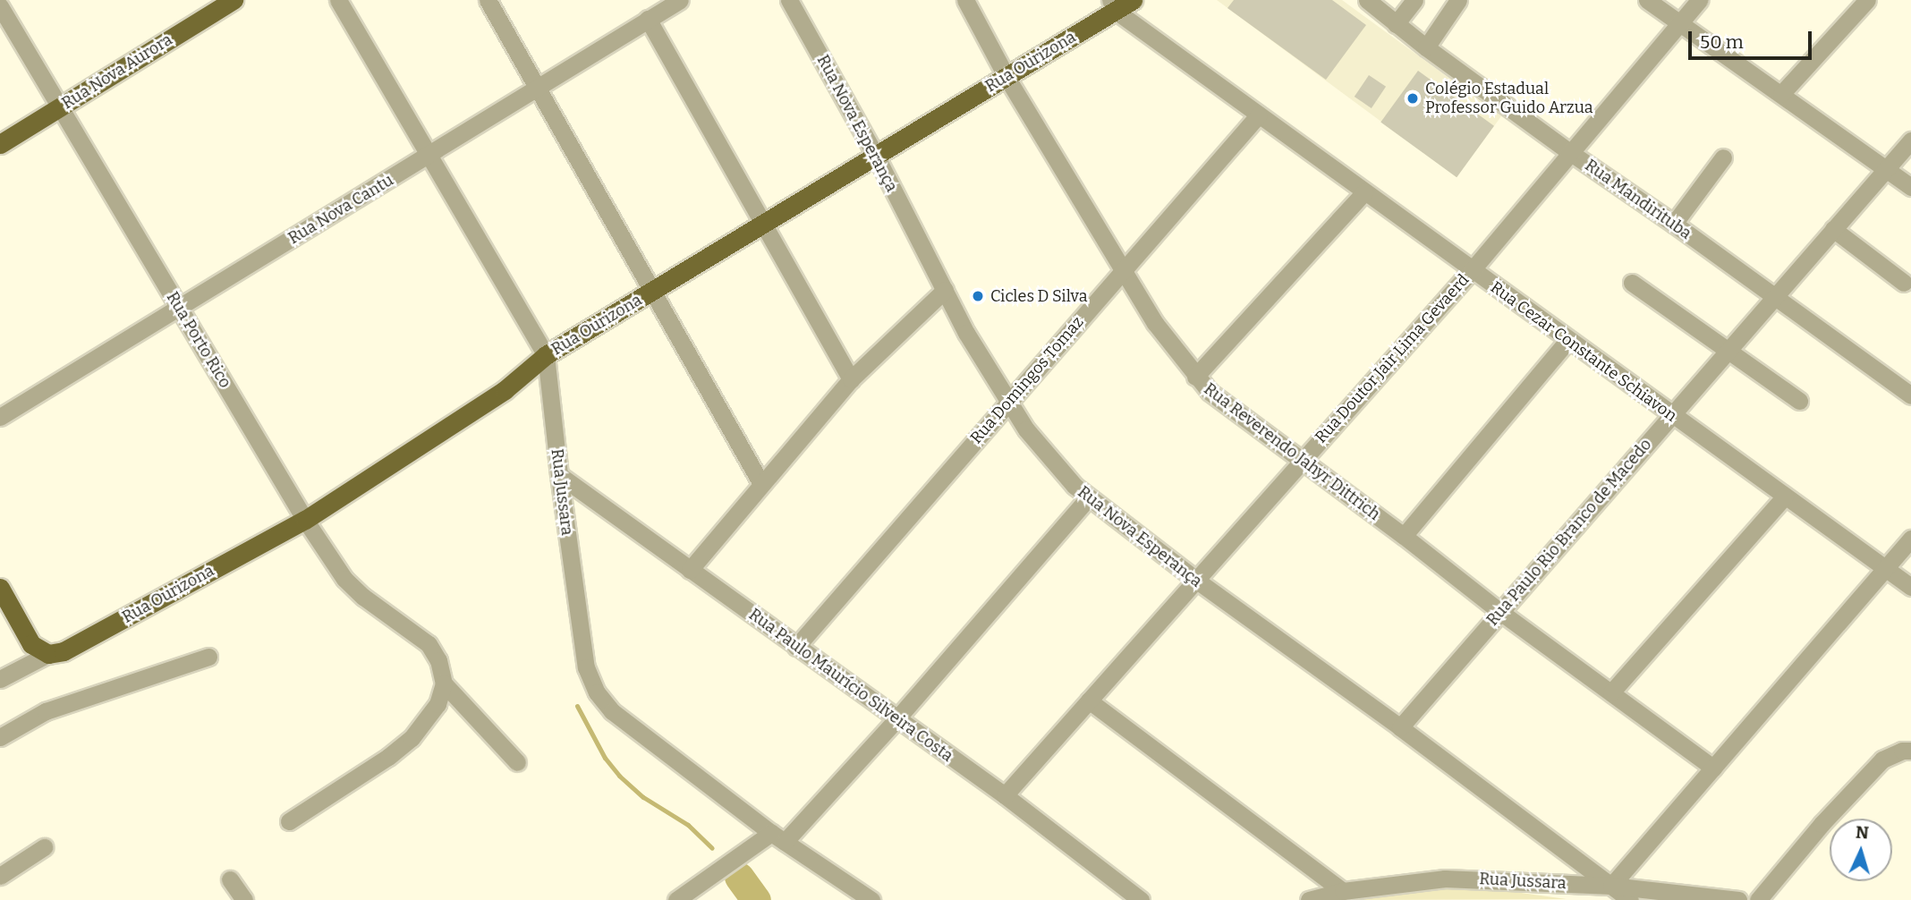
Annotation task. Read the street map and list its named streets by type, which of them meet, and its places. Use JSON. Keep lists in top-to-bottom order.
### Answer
{
  "streets": {
    "main road": ["Rua Ourizona", "Rua Nova Aurora"],
    "street": [
      "Rua Nova Esperança",
      "Rua Mandirituba",
      "Rua Nova Cantu",
      "Rua Porto Rico",
      "Rua Cezar Constante Schiavon",
      "Rua Doutor Jair Lima Gevaerd",
      "Rua Domingos Tomaz",
      "Rua Reverendo Jahyr Dittrich",
      "Rua Jussara",
      "Rua Paulo Rio Branco de Macedo",
      "Rua Paulo Maurício Silveira Costa"
    ]
  },
  "crossings": [
    ["Rua Ourizona", "Rua Nova Esperança"],
    ["Rua Ourizona", "Rua Porto Rico"],
    ["Rua Ourizona", "Rua Cezar Constante Schiavon"],
    ["Rua Ourizona", "Rua Reverendo Jahyr Dittrich"],
    ["Rua Ourizona", "Rua Jussara"],
    ["Rua Nova Aurora", "Rua Porto Rico"],
    ["Rua Nova Esperança", "Rua Doutor Jair Lima Gevaerd"],
    ["Rua Nova Esperança", "Rua Domingos Tomaz"],
    ["Rua Nova Esperança", "Rua Jussara"],
    ["Rua Nova Esperança", "Rua Paulo Rio Branco de Macedo"],
    ["Rua Mandirituba", "Rua Doutor Jair Lima Gevaerd"],
    ["Rua Mandirituba", "Rua Paulo Rio Branco de Macedo"],
    ["Rua Nova Cantu", "Rua Porto Rico"],
    ["Rua Nova Cantu", "Rua Jussara"],
    ["Rua Cezar Constante Schiavon", "Rua Doutor Jair Lima Gevaerd"],
    ["Rua Cezar Constante Schiavon", "Rua Domingos Tomaz"],
    ["Rua Cezar Constante Schiavon", "Rua Paulo Rio Branco de Macedo"],
    ["Rua Doutor Jair Lima Gevaerd", "Rua Reverendo Jahyr Dittrich"],
    ["Rua Doutor Jair Lima Gevaerd", "Rua Paulo Maurício Silveira Costa"],
    ["Rua Domingos Tomaz", "Rua Reverendo Jahyr Dittrich"],
    ["Rua Domingos Tomaz", "Rua Paulo Maurício Silveira Costa"],
    ["Rua Reverendo Jahyr Dittrich", "Rua Paulo Rio Branco de Macedo"],
    ["Rua Jussara", "Rua Paulo Maurício Silveira Costa"]
  ],
  "places": ["Colégio Estadual Professor Guido Arzua", "Cicles D Silva"],
  "scale_bar": "50 m",
  "north": "top"
}
